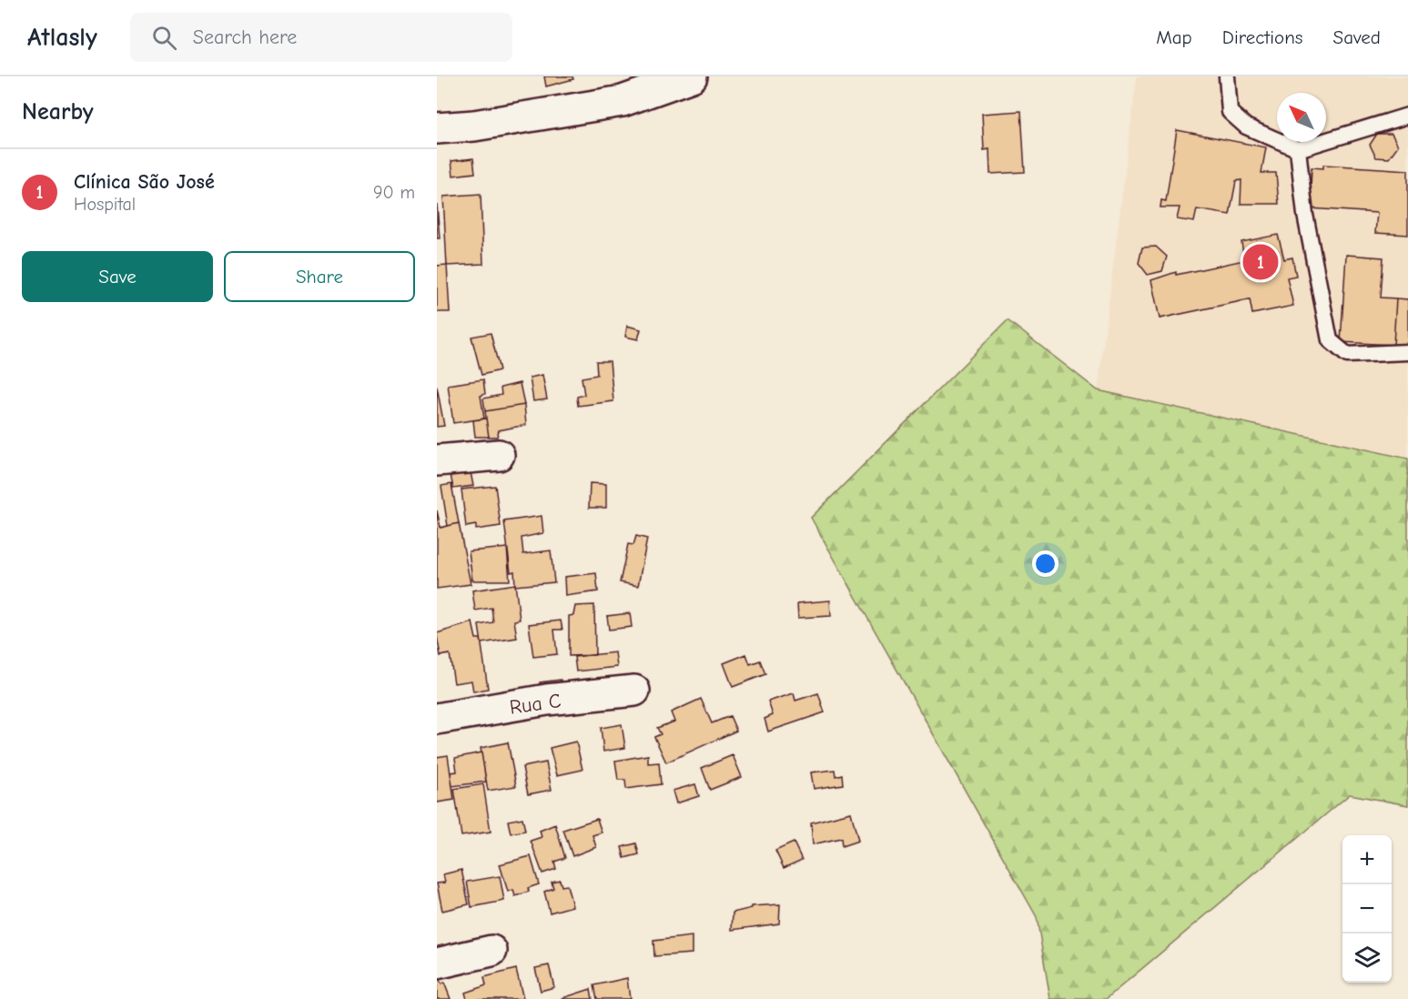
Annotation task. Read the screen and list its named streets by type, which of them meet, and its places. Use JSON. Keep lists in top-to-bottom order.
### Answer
{
  "streets": {
    "street": ["Rua C"]
  },
  "north": "top left",
  "page": {
    "header": "Atlasly",
    "search": "Search here",
    "nav": ["Map", "Directions", "Saved"],
    "heading": "Nearby",
    "list": [
      {
        "mark": "1",
        "name": "Clínica São José",
        "note": "Hospital",
        "value": "90 m"
      }
    ],
    "buttons": ["Save", "Share"],
    "pins": "1",
    "map_buttons": ["+", "−"]
  }
}
